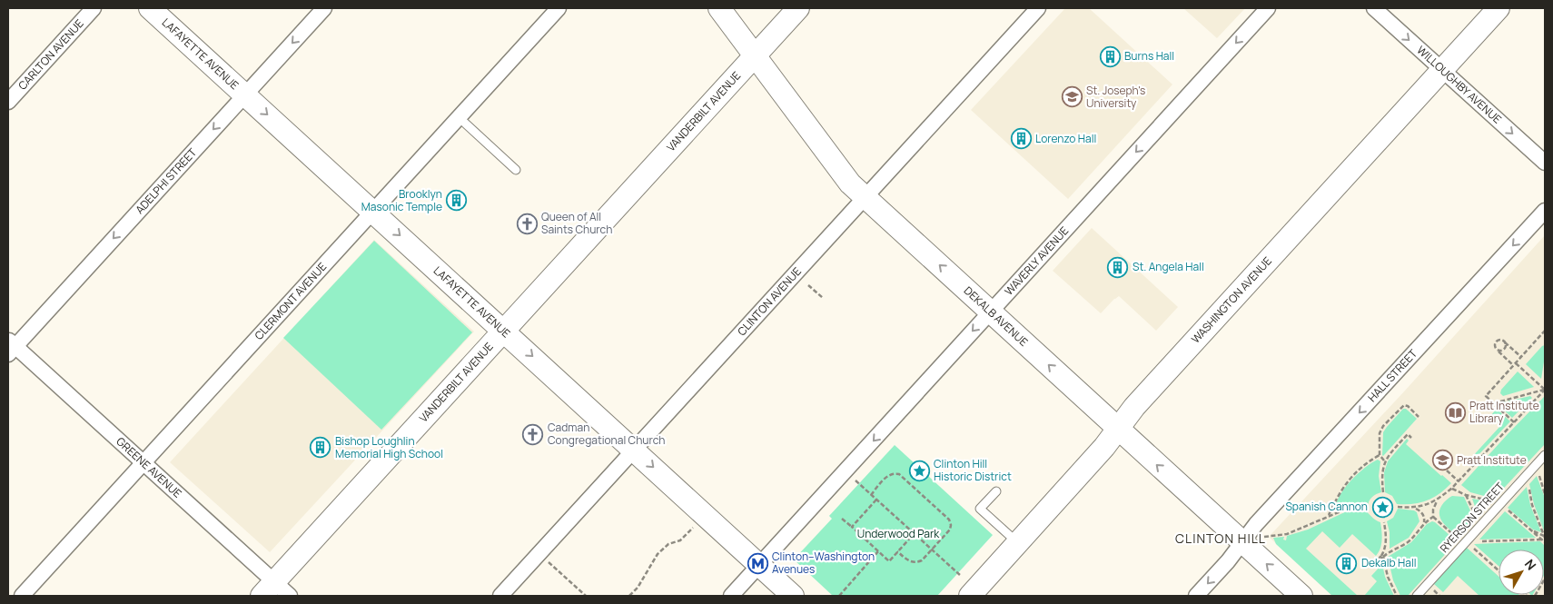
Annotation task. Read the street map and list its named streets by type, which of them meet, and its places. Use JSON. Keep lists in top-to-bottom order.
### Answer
{
  "streets": {
    "main road": [
      "LAFAYETTE AVENUE",
      "VANDERBILT AVENUE",
      "WASHINGTON AVENUE",
      "DEKALB AVENUE"
    ],
    "street": [
      "CARLTON AVENUE",
      "WILLOUGHBY AVENUE",
      "ADELPHI STREET",
      "WAVERLY AVENUE",
      "CLINTON AVENUE",
      "CLERMONT AVENUE",
      "HALL STREET",
      "GREENE AVENUE"
    ],
    "lane": ["RYERSON STREET"]
  },
  "crossings": [
    ["LAFAYETTE AVENUE", "VANDERBILT AVENUE"],
    ["LAFAYETTE AVENUE", "ADELPHI STREET"],
    ["LAFAYETTE AVENUE", "WAVERLY AVENUE"],
    ["LAFAYETTE AVENUE", "CLINTON AVENUE"],
    ["LAFAYETTE AVENUE", "CLERMONT AVENUE"],
    ["WILLOUGHBY AVENUE", "WASHINGTON AVENUE"],
    ["VANDERBILT AVENUE", "DEKALB AVENUE"],
    ["VANDERBILT AVENUE", "GREENE AVENUE"],
    ["ADELPHI STREET", "GREENE AVENUE"],
    ["WAVERLY AVENUE", "DEKALB AVENUE"],
    ["WASHINGTON AVENUE", "DEKALB AVENUE"],
    ["CLINTON AVENUE", "DEKALB AVENUE"],
    ["CLERMONT AVENUE", "GREENE AVENUE"],
    ["DEKALB AVENUE", "HALL STREET"]
  ],
  "one_way": [
    "LAFAYETTE AVENUE",
    "WILLOUGHBY AVENUE",
    "ADELPHI STREET",
    "WAVERLY AVENUE",
    "DEKALB AVENUE",
    "HALL STREET"
  ],
  "districts": ["CLINTON HILL"],
  "parks": ["Underwood Park"],
  "places": {
    "building": [
      "Burns Hall",
      "Lorenzo Hall",
      "Brooklyn Masonic Temple",
      "St. Angela Hall",
      "Bishop Loughlin Memorial High School",
      "Dekalb Hall"
    ],
    "school or university": ["St. Joseph's University", "Pratt Institute"],
    "church": ["Queen of All Saints Church", "Cadman Congregational Church"],
    "library": ["Pratt Institute Library"],
    "place": ["Clinton Hill Historic District", "Spanish Cannon"],
    "metro station": ["Clinton–Washington Avenues"]
  },
  "north": "top right"
}
